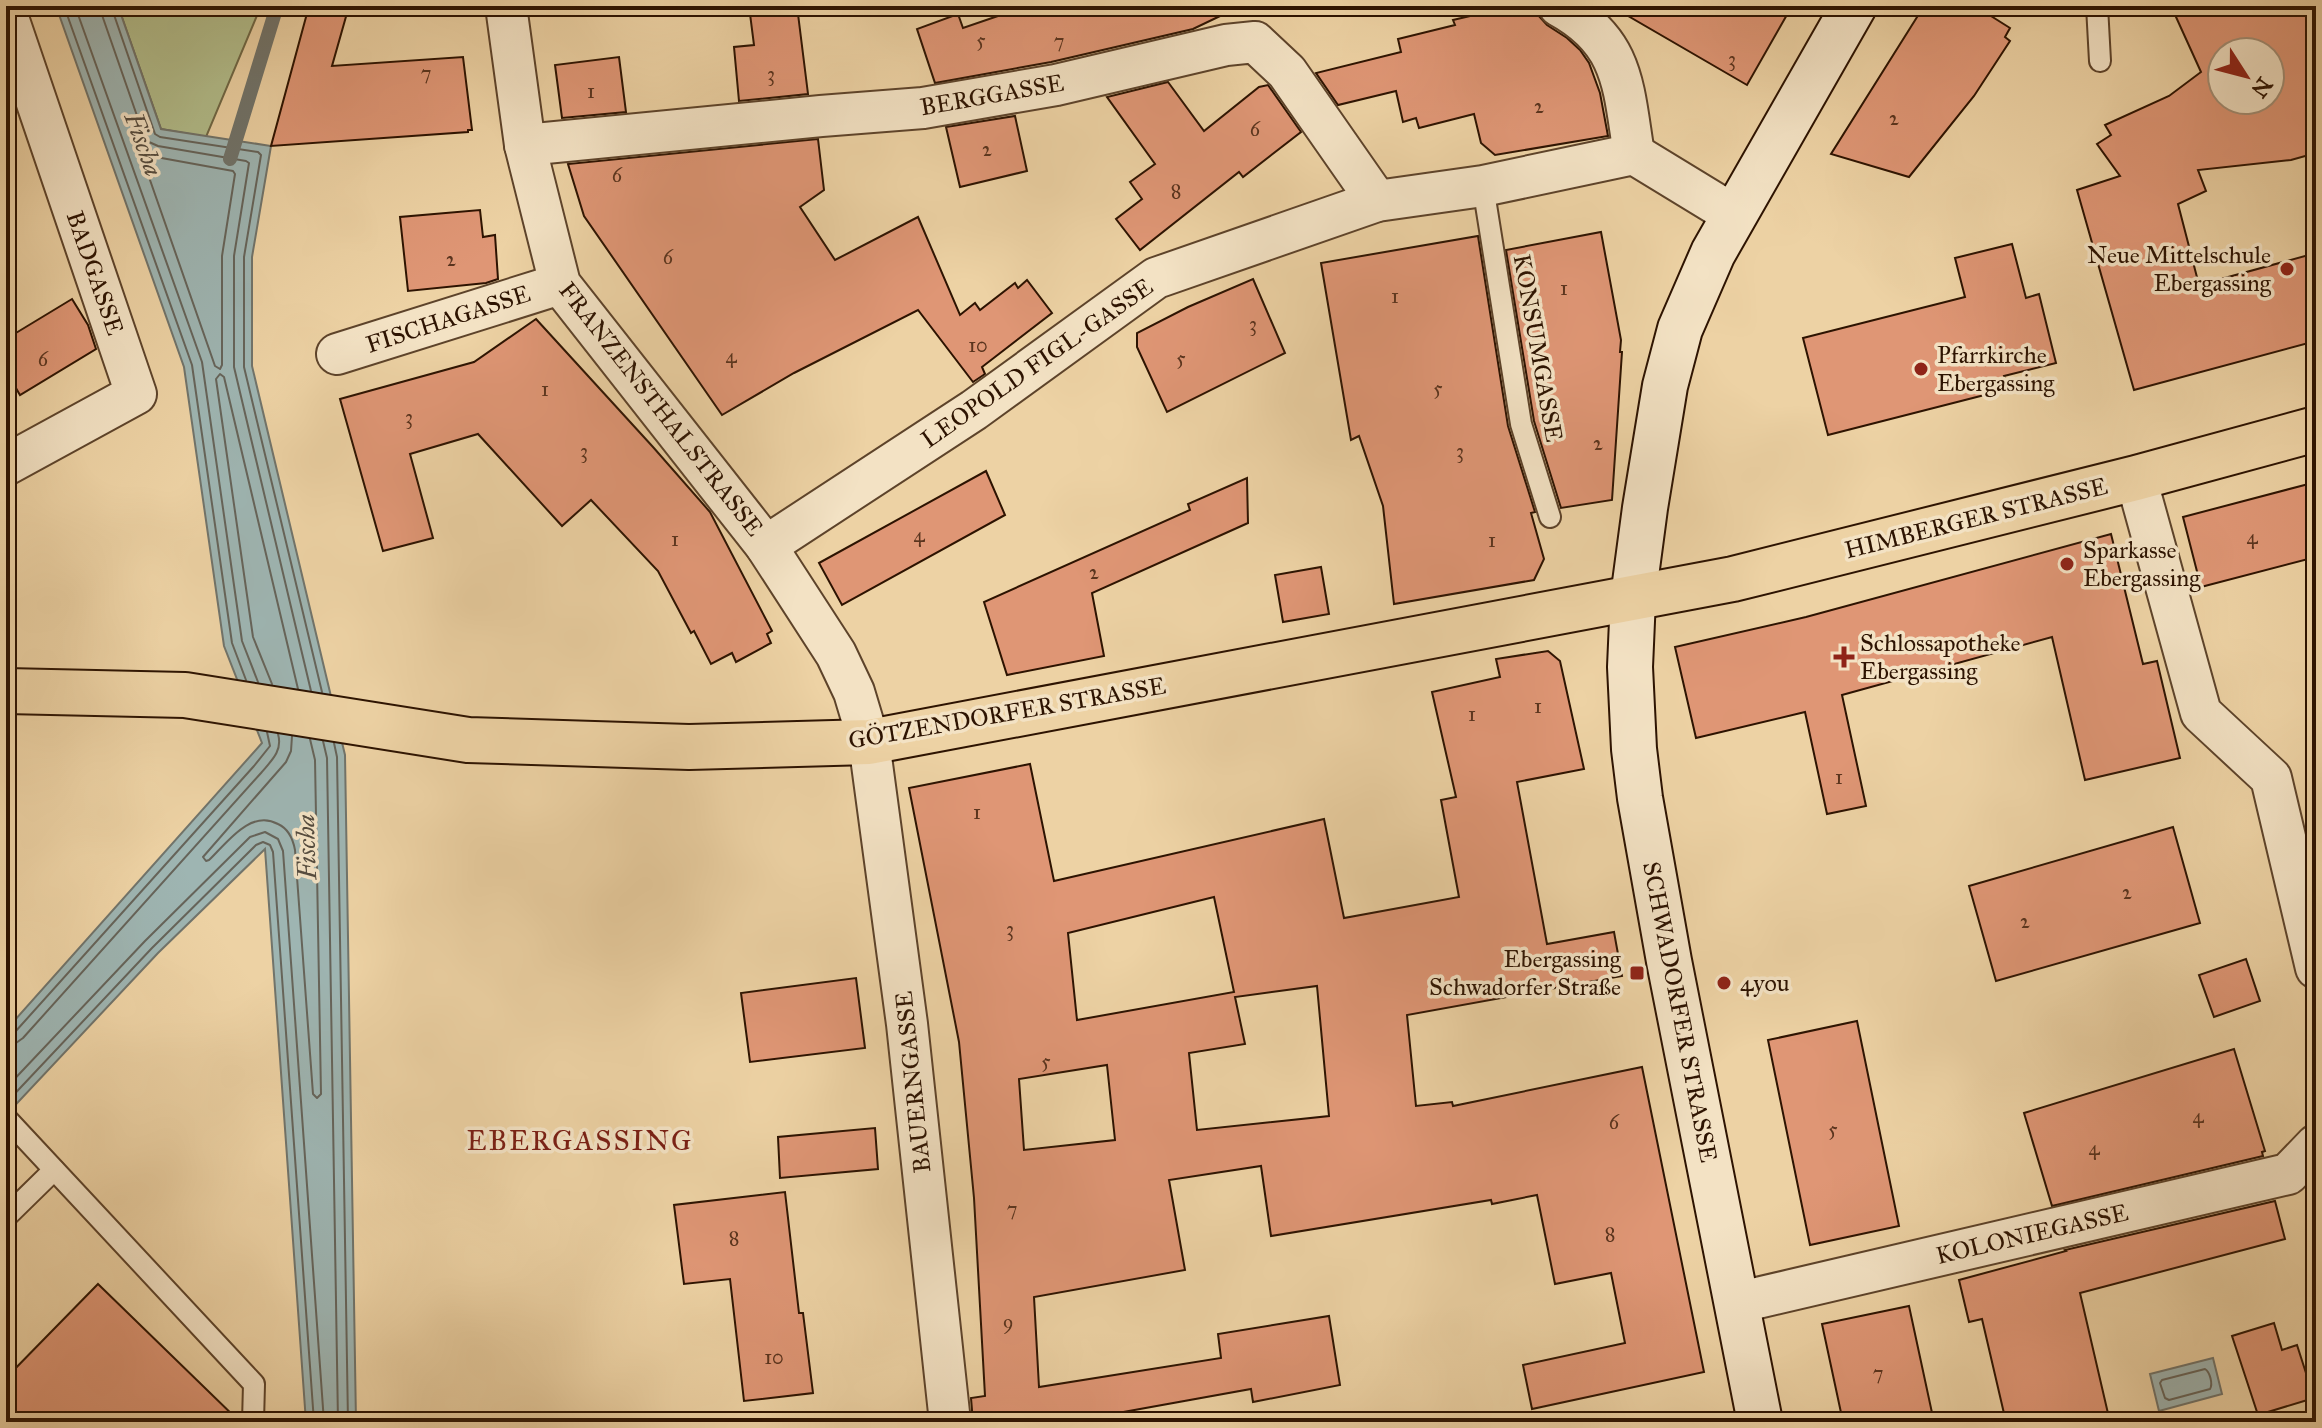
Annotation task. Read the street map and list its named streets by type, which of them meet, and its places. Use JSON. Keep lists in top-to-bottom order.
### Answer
{
  "streets": {
    "main road": ["HIMBERGER STRASSE", "GÖTZENDORFER STRASSE", "SCHWADORFER STRASSE"],
    "street": [
      "BERGGASSE",
      "BADGASSE",
      "FISCHAGASSE",
      "LEOPOLD FIGL-GASSE",
      "FRANZENSTHALSTRASSE",
      "BAUERNGASSE",
      "KOLONIEGASSE"
    ],
    "lane": ["KONSUMGASSE"]
  },
  "crossings": [
    ["BERGGASSE", "LEOPOLD FIGL-GASSE"],
    ["BERGGASSE", "FRANZENSTHALSTRASSE"],
    ["FISCHAGASSE", "FRANZENSTHALSTRASSE"],
    ["KONSUMGASSE", "LEOPOLD FIGL-GASSE"],
    ["LEOPOLD FIGL-GASSE", "FRANZENSTHALSTRASSE"],
    ["FRANZENSTHALSTRASSE", "GÖTZENDORFER STRASSE"],
    ["FRANZENSTHALSTRASSE", "BAUERNGASSE"],
    ["HIMBERGER STRASSE", "GÖTZENDORFER STRASSE"],
    ["HIMBERGER STRASSE", "SCHWADORFER STRASSE"],
    ["GÖTZENDORFER STRASSE", "SCHWADORFER STRASSE"],
    ["GÖTZENDORFER STRASSE", "BAUERNGASSE"],
    ["SCHWADORFER STRASSE", "KOLONIEGASSE"]
  ],
  "districts": ["EBERGASSING"],
  "water": ["Fischa"],
  "places": {
    "other": [
      "Neue Mittelschule Ebergassing",
      "Pfarrkirche Ebergassing",
      "Sparkasse Ebergassing",
      "4you"
    ],
    "health": ["Schlossapotheke Ebergassing"],
    "transit": ["Ebergassing Schwadorfer Straße"]
  },
  "house_numbers": [
    "5",
    "7",
    "3",
    "7",
    "3",
    "1",
    "2",
    "2",
    "6",
    "2",
    "6",
    "8",
    "6",
    "2",
    "1",
    "1",
    "3",
    "10",
    "4",
    "5",
    "6",
    "5",
    "1",
    "3",
    "2",
    "3",
    "3",
    "4",
    "4",
    "1",
    "1",
    "2",
    "1",
    "1",
    "1",
    "1",
    "2",
    "2",
    "3",
    "5",
    "4",
    "6",
    "5",
    "4",
    "7",
    "8",
    "8",
    "9",
    "10",
    "7"
  ],
  "north": "bottom right"
}
